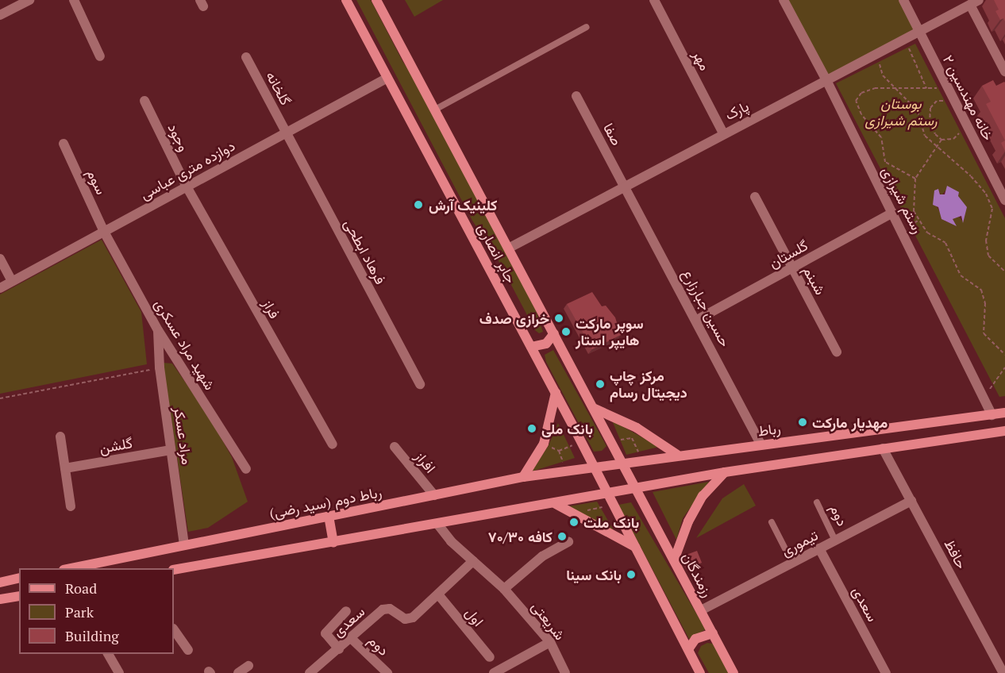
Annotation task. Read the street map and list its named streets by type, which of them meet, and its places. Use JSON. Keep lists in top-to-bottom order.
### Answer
{
  "streets": {
    "main road": [
      "جابر انصاری",
      "رباط",
      "رباط دوم (سید رضی)",
      "رزمندگان"
    ],
    "street": [
      "مهر",
      "گلخانه",
      "خانه مهندسین ۲",
      "پارک",
      "صفا",
      "وجود",
      "دوازده متری عباسی",
      "سوم",
      "رستم شیرازی",
      "فرهاد ابطحی",
      "گلستان",
      "شبنم",
      "حسین جبارزارع",
      "فراز",
      "شهید مراد عسکری",
      "مراد عسکر",
      "گلشن",
      "افراز",
      "دوم",
      "تیموری",
      "حافظ",
      "سعدی",
      "اول",
      "شریعتی"
    ]
  },
  "crossings": [
    ["مهر", "پارک"],
    ["گلخانه", "دوازده متری عباسی"],
    ["گلخانه", "فرهاد ابطحی"],
    ["خانه مهندسین ۲", "پارک"],
    ["پارک", "صفا"],
    ["پارک", "رستم شیرازی"],
    ["پارک", "جابر انصاری"],
    ["پارک", "حسین جبارزارع"],
    ["صفا", "حسین جبارزارع"],
    ["وجود", "دوازده متری عباسی"],
    ["وجود", "فراز"],
    ["دوازده متری عباسی", "سوم"],
    ["دوازده متری عباسی", "فرهاد ابطحی"],
    ["دوازده متری عباسی", "جابر انصاری"],
    ["دوازده متری عباسی", "فراز"],
    ["دوازده متری عباسی", "شهید مراد عسکری"],
    ["سوم", "شهید مراد عسکری"],
    ["رستم شیرازی", "گلستان"],
    ["رستم شیرازی", "رباط"],
    ["جابر انصاری", "رباط"],
    ["جابر انصاری", "رباط دوم (سید رضی)"],
    ["جابر انصاری", "رزمندگان"],
    ["گلستان", "شبنم"],
    ["گلستان", "حسین جبارزارع"],
    ["حسین جبارزارع", "رباط"],
    ["شهید مراد عسکری", "مراد عسکر"],
    ["رباط", "رباط دوم (سید رضی)"],
    ["مراد عسکر", "گلشن"],
    ["مراد عسکر", "رباط دوم (سید رضی)"],
    ["افراز", "رباط دوم (سید رضی)"],
    ["دوم", "تیموری"],
    ["دوم", "سعدی"],
    ["تیموری", "حافظ"],
    ["تیموری", "رزمندگان"],
    ["تیموری", "سعدی"],
    ["سعدی", "اول"],
    ["سعدی", "شریعتی"]
  ],
  "parks": ["بوستان رستم شیرازی"],
  "places": [
    "کلینیک آرش",
    "خرازی صدف",
    "سوپر مارکت هایپر استار",
    "مرکز چاپ دیجیتال رسام",
    "مهدیار مارکت",
    "بانک ملی",
    "بانک ملت",
    "کافه ۷۰/۳۰",
    "بانک سینا"
  ],
  "legend": ["Road", "Park", "Building"]
}
